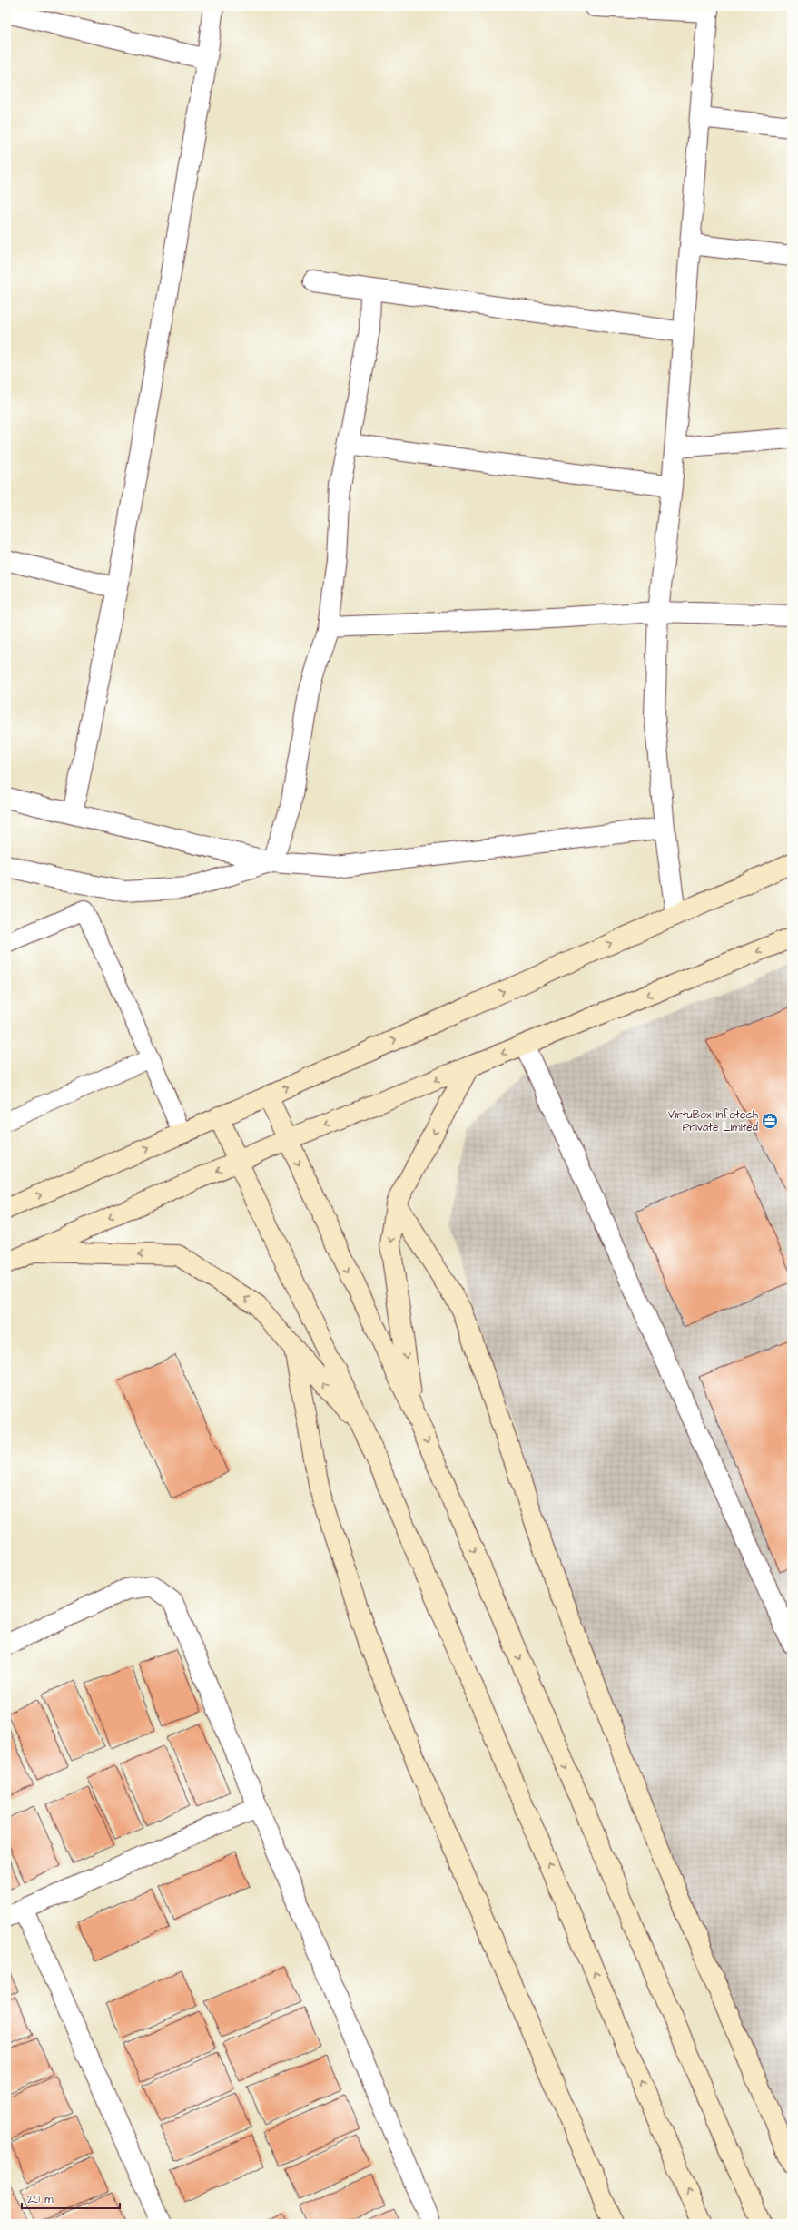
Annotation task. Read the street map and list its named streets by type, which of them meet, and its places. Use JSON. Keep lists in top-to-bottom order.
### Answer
{
  "places": {
    "office": ["VirtuBox Infotech Private Limited"]
  },
  "scale_bar": "20 m"
}
